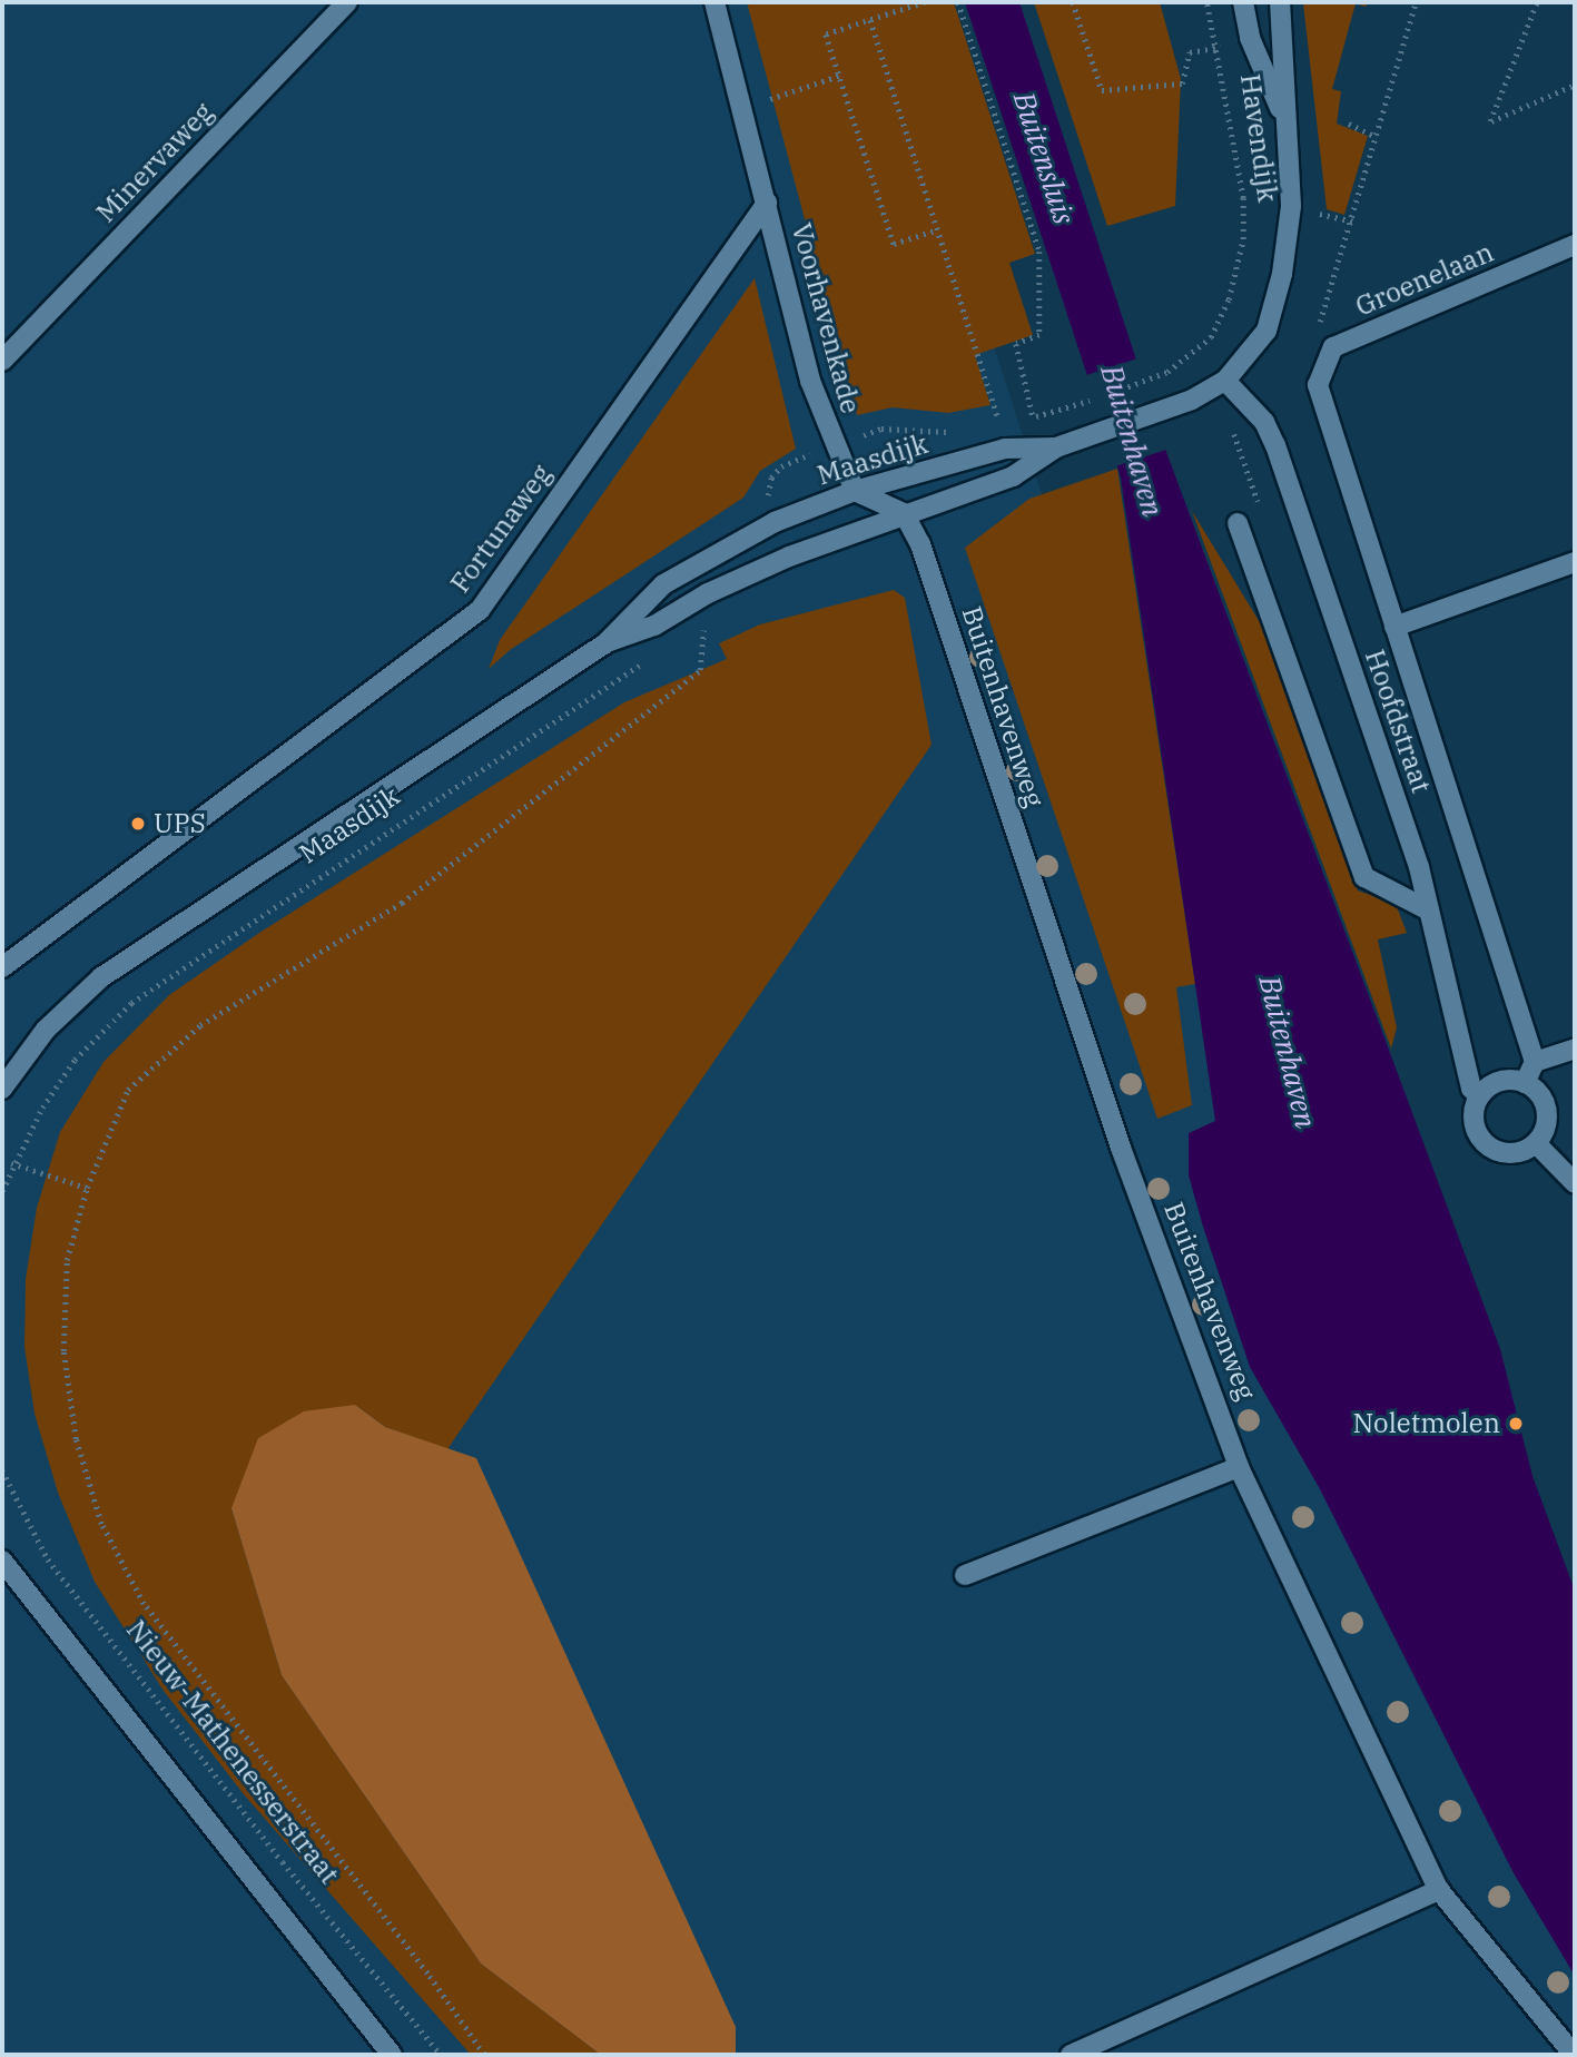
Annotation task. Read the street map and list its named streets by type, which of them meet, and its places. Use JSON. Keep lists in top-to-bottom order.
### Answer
{
  "streets": {
    "street": [
      "Havendijk",
      "Minervaweg",
      "Groenelaan",
      "Voorhavenkade",
      "Maasdijk",
      "Fortunaweg",
      "Buitenhavenweg",
      "Hoofdstraat"
    ],
    "path": ["Nieuw-Mathenesserstraat"]
  },
  "crossings": [
    ["Havendijk", "Maasdijk"],
    ["Havendijk", "Hoofdstraat"],
    ["Groenelaan", "Hoofdstraat"],
    ["Voorhavenkade", "Maasdijk"],
    ["Voorhavenkade", "Fortunaweg"],
    ["Maasdijk", "Buitenhavenweg"]
  ],
  "water": ["Buitensluis", "Buitenhaven"],
  "places": ["UPS", "Noletmolen"]
}
